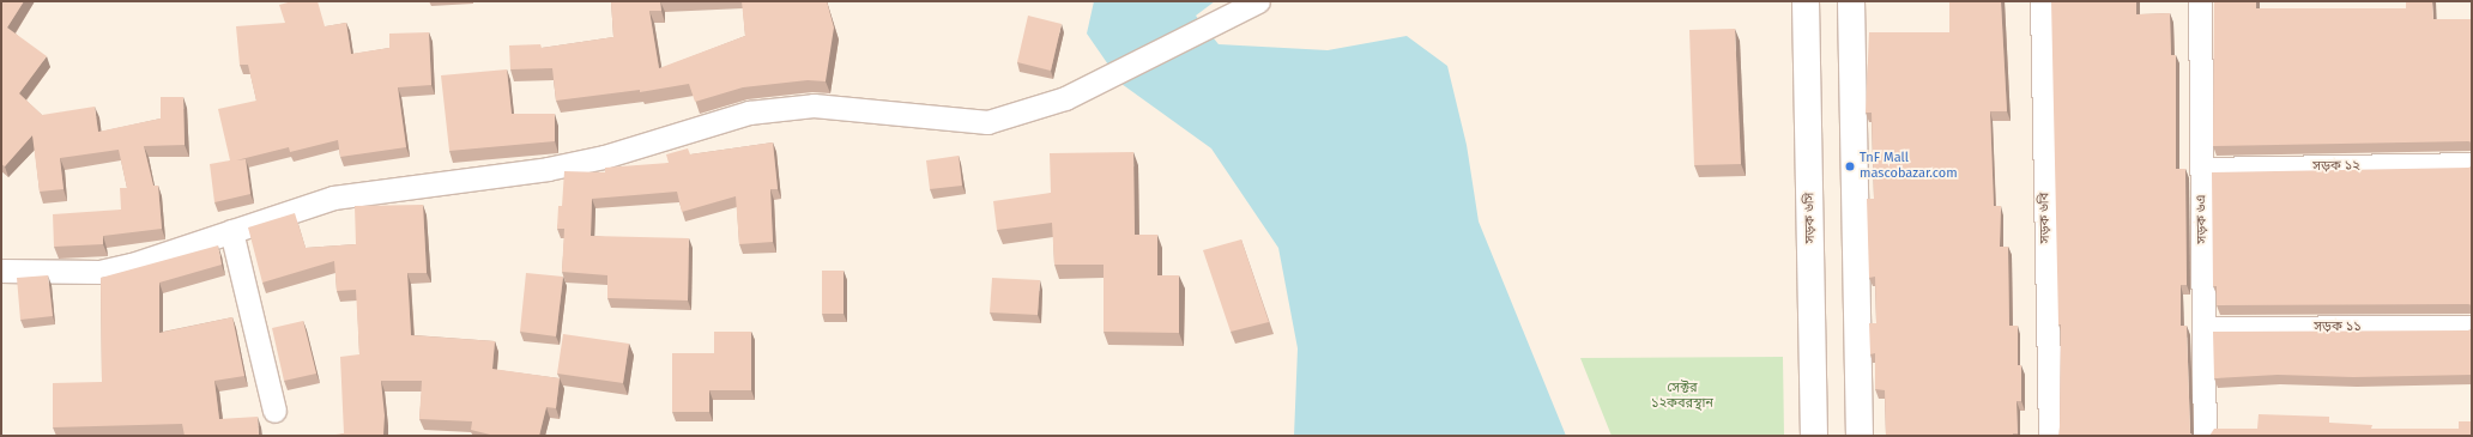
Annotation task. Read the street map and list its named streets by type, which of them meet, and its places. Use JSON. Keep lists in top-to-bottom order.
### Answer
{
  "streets": {
    "street": [
      "সড়ক ১২",
      "সড়ক ৬সি",
      "সড়ক ৬বি",
      "সড়ক ৬এ",
      "সড়ক ১১"
    ]
  },
  "crossings": [
    ["সড়ক ১২", "সড়ক ৬এ"],
    ["সড়ক ৬এ", "সড়ক ১১"]
  ],
  "parks": ["সেক্টর ১২কবরস্থান"],
  "places": ["TnF Mall mascobazar.com"]
}
